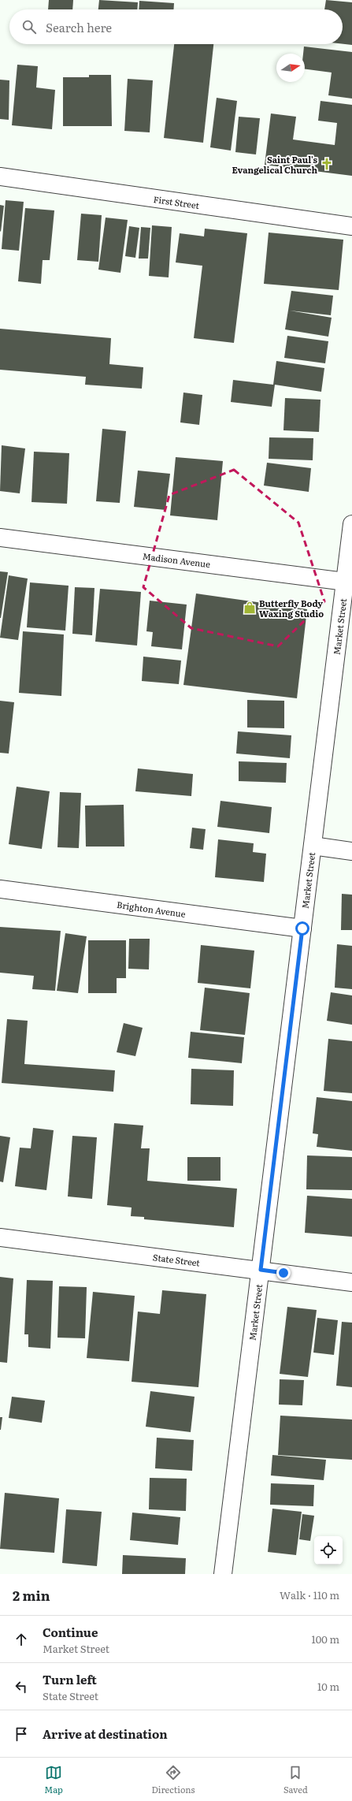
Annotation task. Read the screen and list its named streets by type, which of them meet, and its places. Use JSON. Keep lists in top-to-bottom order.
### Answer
{
  "streets": {
    "street": [
      "First Street",
      "Madison Avenue",
      "Market Street",
      "Brighton Avenue",
      "State Street"
    ]
  },
  "crossings": [
    ["Madison Avenue", "Market Street"],
    ["Market Street", "Brighton Avenue"],
    ["Market Street", "State Street"]
  ],
  "places": {
    "church": ["Saint Paul's Evangelical Church"],
    "shop": ["Butterfly Body Waxing Studio"]
  },
  "north": "right",
  "page": {
    "search": "Search here",
    "heading": ["2 min", "Walk · 110 m"],
    "list": [
      ["Continue", "Market Street", "100 m"],
      ["Turn left", "State Street", "10 m"],
      "Arrive at destination"
    ],
    "nav": ["Map", "Directions", "Saved"]
  }
}
